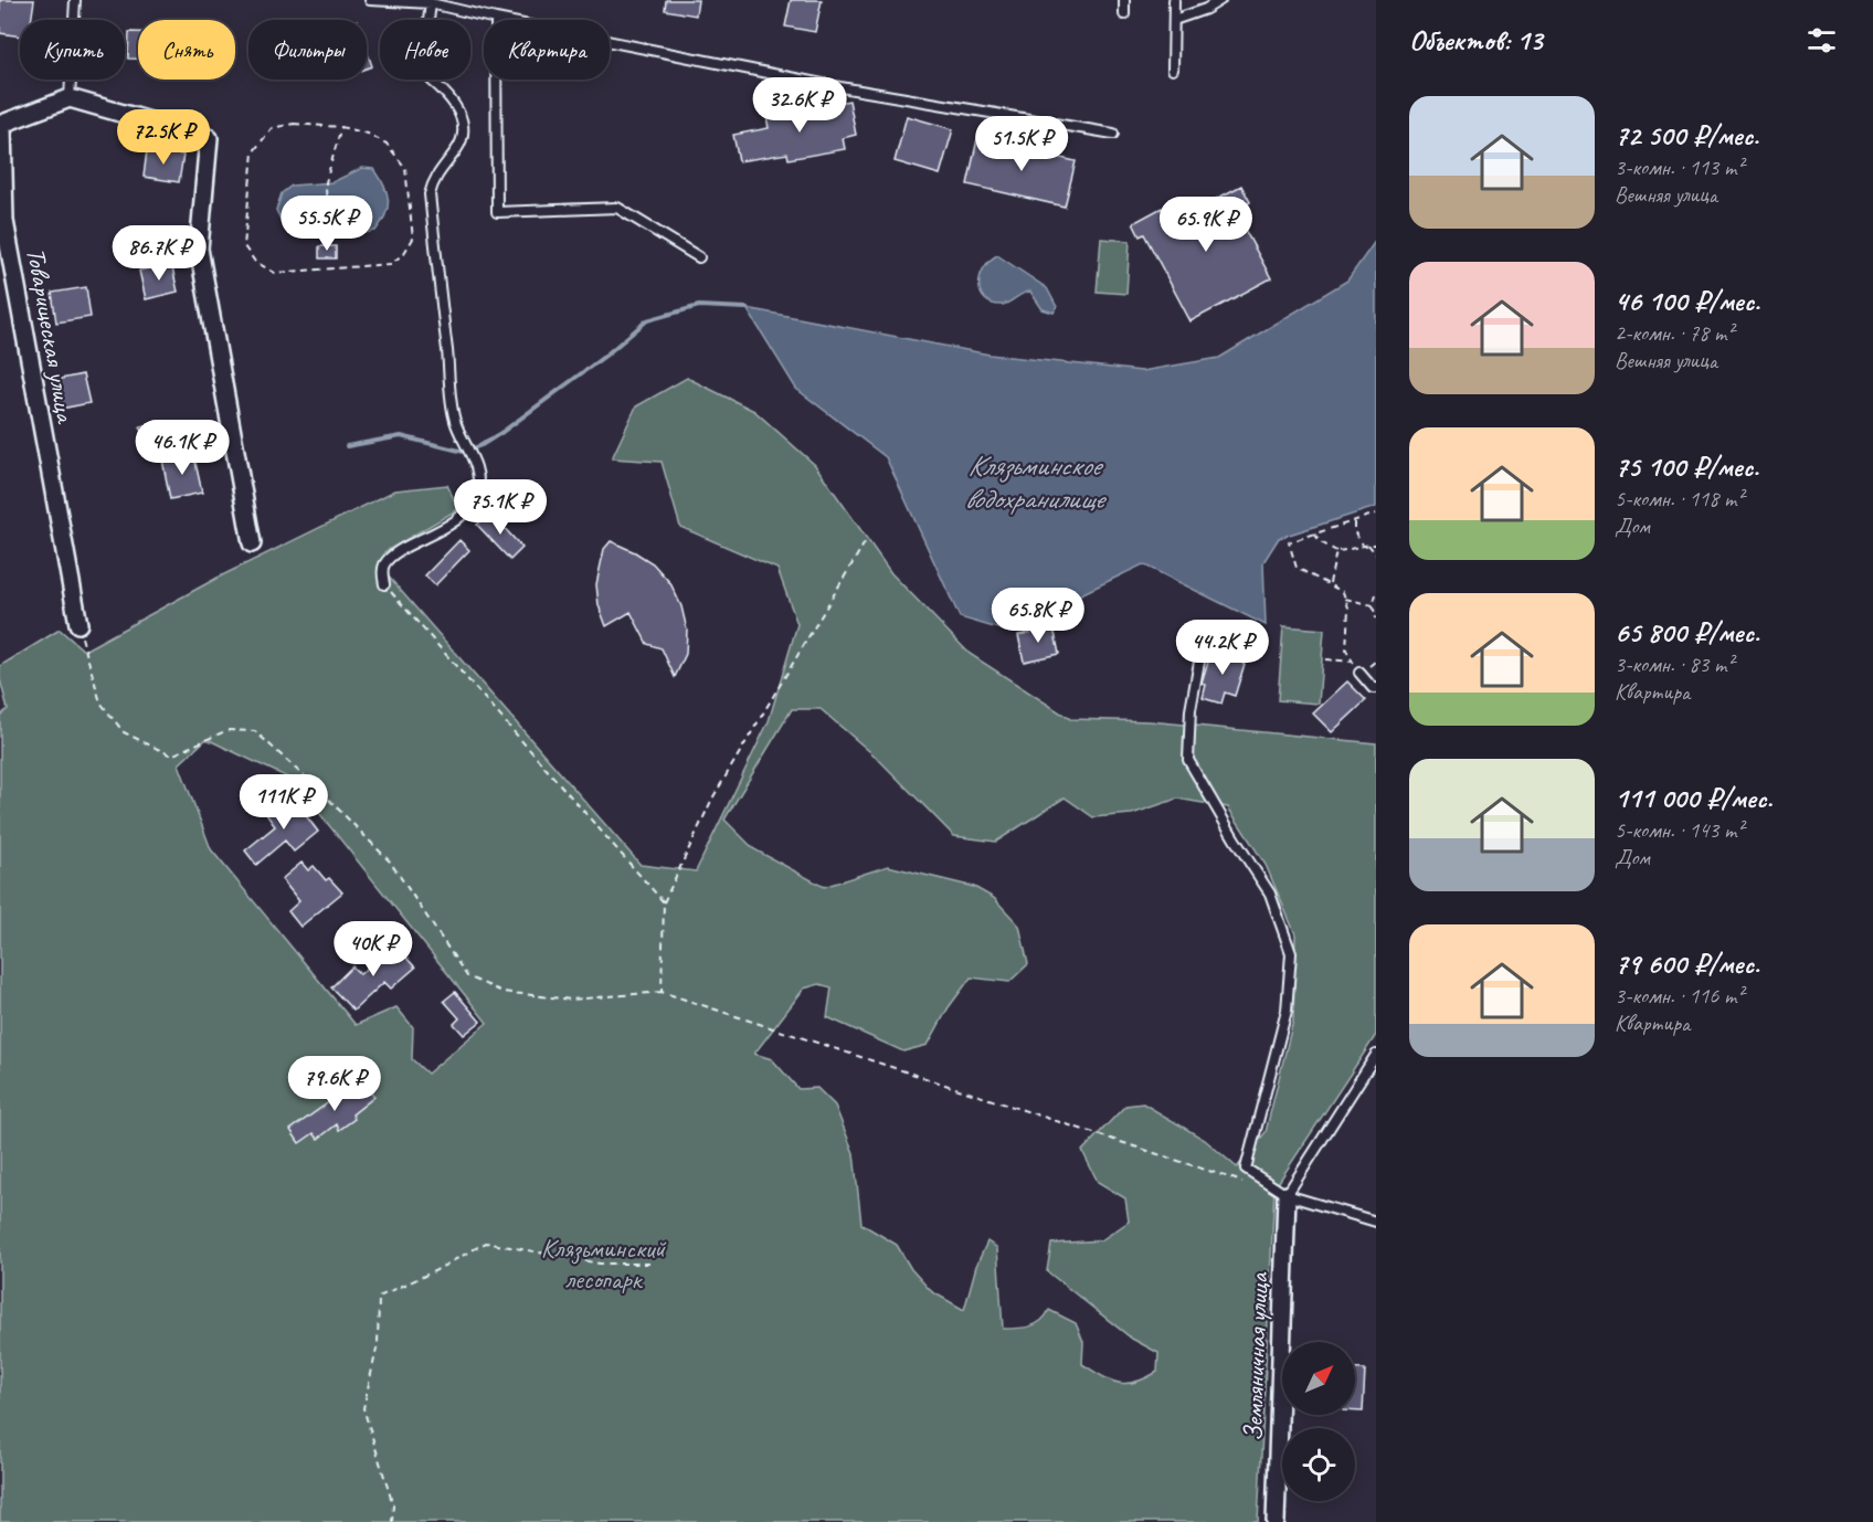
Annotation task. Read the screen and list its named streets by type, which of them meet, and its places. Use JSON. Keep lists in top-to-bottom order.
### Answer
{
  "streets": {
    "street": ["Товарищеская улица", "Земляничная улица"]
  },
  "water": ["Клязьминское водохранилище"],
  "parks": ["Клязьминский лесопарк"],
  "north": "top right",
  "page": {
    "heading": "Объектов: 13",
    "chip": [
      "Купить",
      "Снять",
      "Фильтры",
      "Новое",
      "Квартира"
    ],
    "price": [
      "32.6K ₽",
      "72.5K ₽",
      "51.5K ₽",
      "55.5K ₽",
      "65.9K ₽",
      "86.7K ₽",
      "46.1K ₽",
      "75.1K ₽",
      "65.8K ₽",
      "44.2K ₽",
      "111K ₽",
      "40K ₽",
      "79.6K ₽"
    ],
    "list": [
      {
        "name": "72 500 ₽/мес.",
        "note": "3-комн. · 113 m² · Вешняя улица"
      },
      {
        "name": "46 100 ₽/мес.",
        "note": "2-комн. · 78 m² · Вешняя улица"
      },
      {
        "name": "75 100 ₽/мес.",
        "note": "5-комн. · 118 m² · Дом"
      },
      {
        "name": "65 800 ₽/мес.",
        "note": "3-комн. · 83 m² · Квартира"
      },
      {
        "name": "111 000 ₽/мес.",
        "note": "5-комн. · 143 m² · Дом"
      },
      {
        "name": "79 600 ₽/мес.",
        "note": "3-комн. · 116 m² · Квартира"
      }
    ]
  }
}
